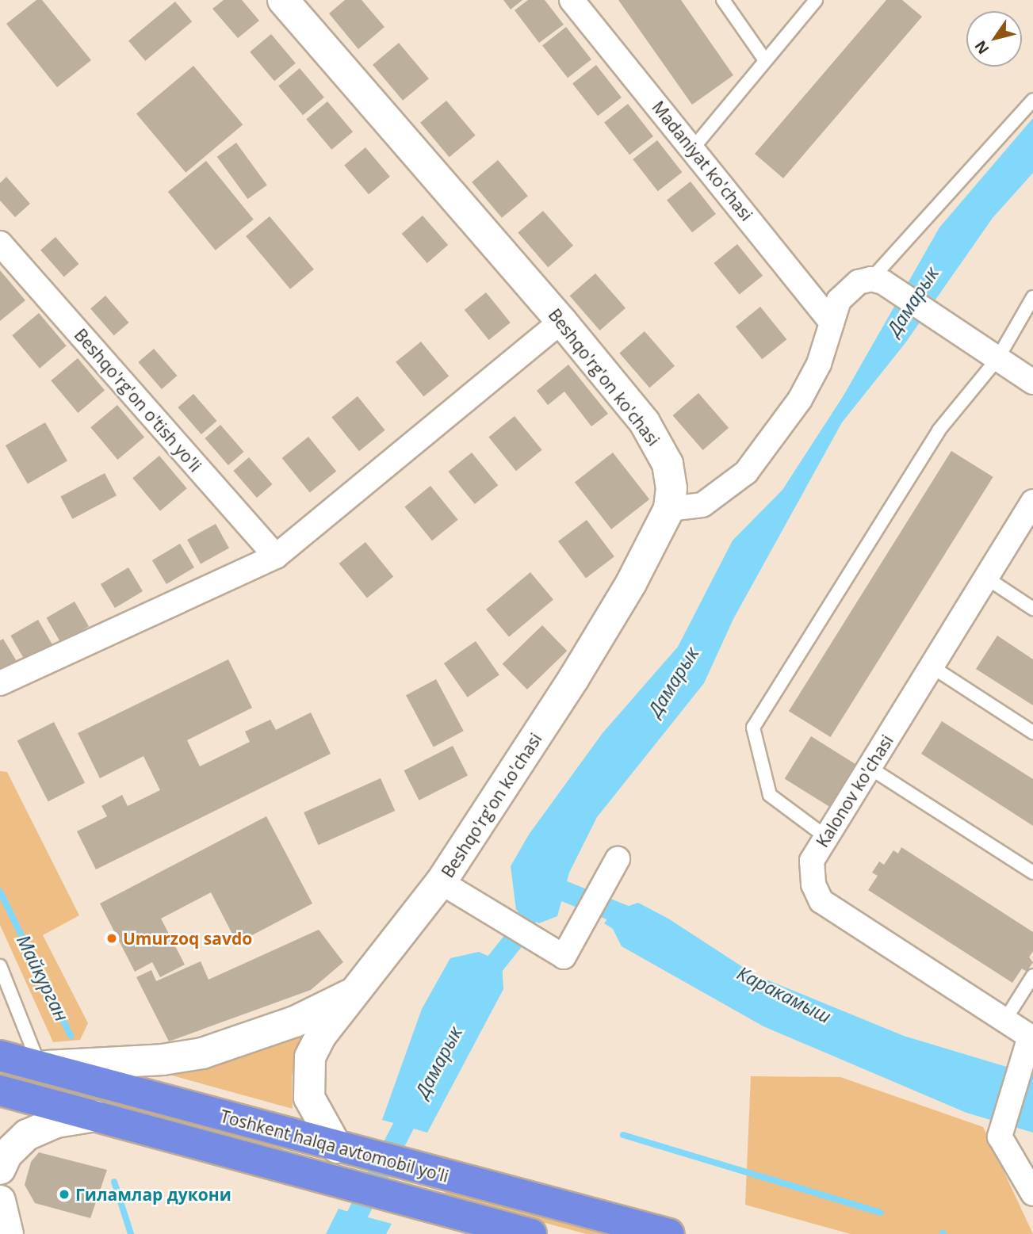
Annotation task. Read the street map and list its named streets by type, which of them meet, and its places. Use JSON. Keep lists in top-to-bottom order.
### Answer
{
  "streets": {
    "highway": ["Toshkent halqa avtomobil yo'li"],
    "main road": ["Beshqo'rg'on ko'chasi"],
    "street": ["Madaniyat ko'chasi", "Beshqo'rg'on o'tish yo'li", "Kalonov ko'chasi"]
  },
  "crossings": [
    ["Beshqo'rg'on ko'chasi", "Toshkent halqa avtomobil yo'li"]
  ],
  "water": ["Дамарык", "Майкурган", "Каракамыш"],
  "places": ["Umurzoq savdo", "Гиламлар дукони"],
  "north": "bottom left"
}
